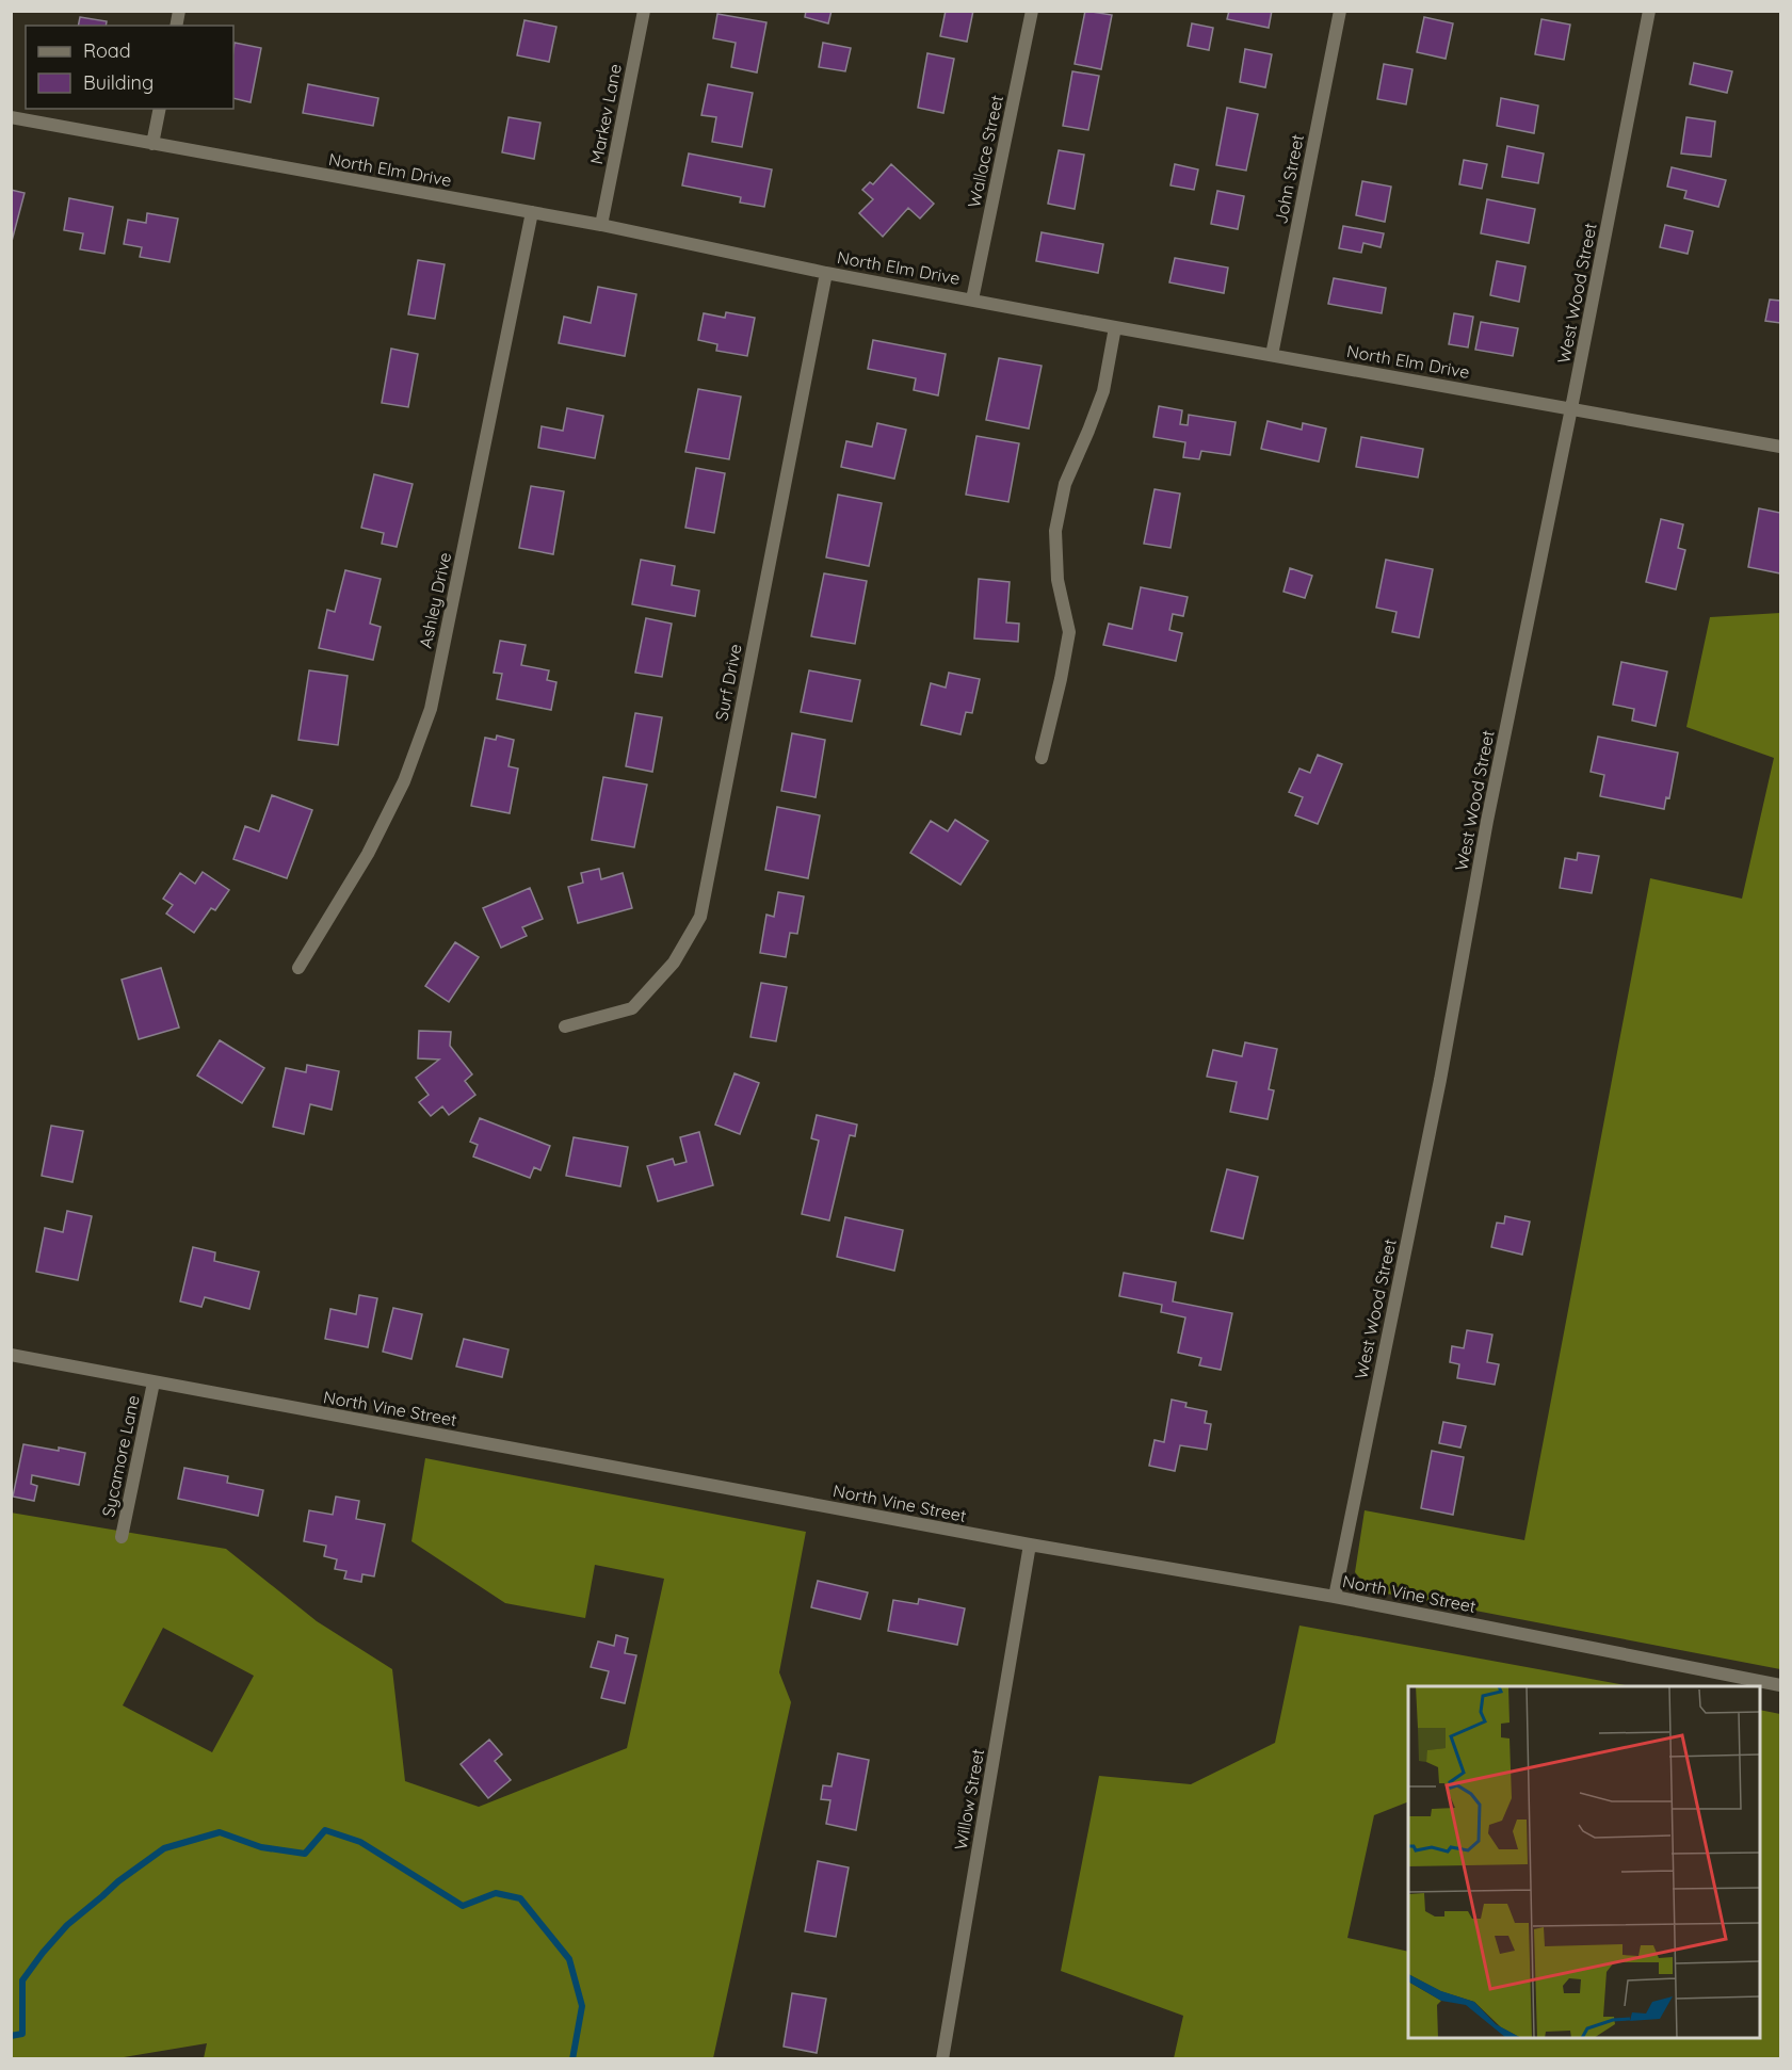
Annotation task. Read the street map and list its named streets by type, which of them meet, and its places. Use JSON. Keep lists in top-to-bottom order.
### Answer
{
  "streets": {
    "street": [
      "Markev Lane",
      "Wallace Street",
      "North Elm Drive",
      "John Street",
      "West Wood Street",
      "Ashley Drive",
      "Surf Drive",
      "North Vine Street",
      "Sycamore Lane",
      "Willow Street"
    ]
  },
  "crossings": [
    ["Markev Lane", "North Elm Drive"],
    ["Wallace Street", "North Elm Drive"],
    ["North Elm Drive", "John Street"],
    ["North Elm Drive", "West Wood Street"],
    ["North Elm Drive", "Ashley Drive"],
    ["North Elm Drive", "Surf Drive"],
    ["West Wood Street", "North Vine Street"],
    ["North Vine Street", "Sycamore Lane"],
    ["North Vine Street", "Willow Street"]
  ],
  "legend": ["Road", "Building"]
}
